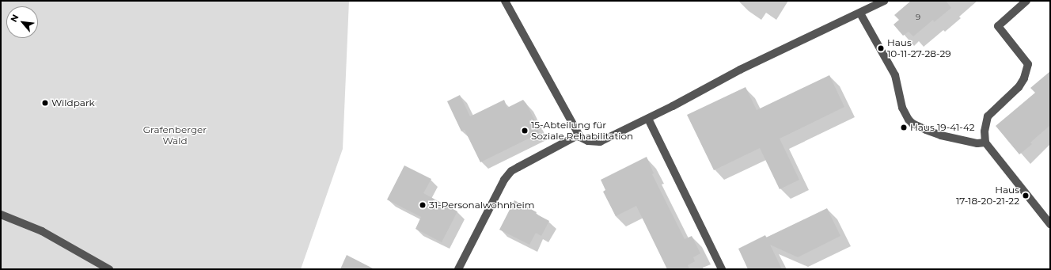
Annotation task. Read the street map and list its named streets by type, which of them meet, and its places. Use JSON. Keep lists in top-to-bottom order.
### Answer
{
  "parks": ["Grafenberger Wald"],
  "places": [
    "Haus 10-11-27-28-29",
    "Wildpark",
    "Haus 19-41-42",
    "15-Abteilung für Soziale Rehabilitation",
    "Haus 17-18-20-21-22",
    "31-Personalwohnheim"
  ],
  "house_numbers": ["9"],
  "north": "top left"
}
